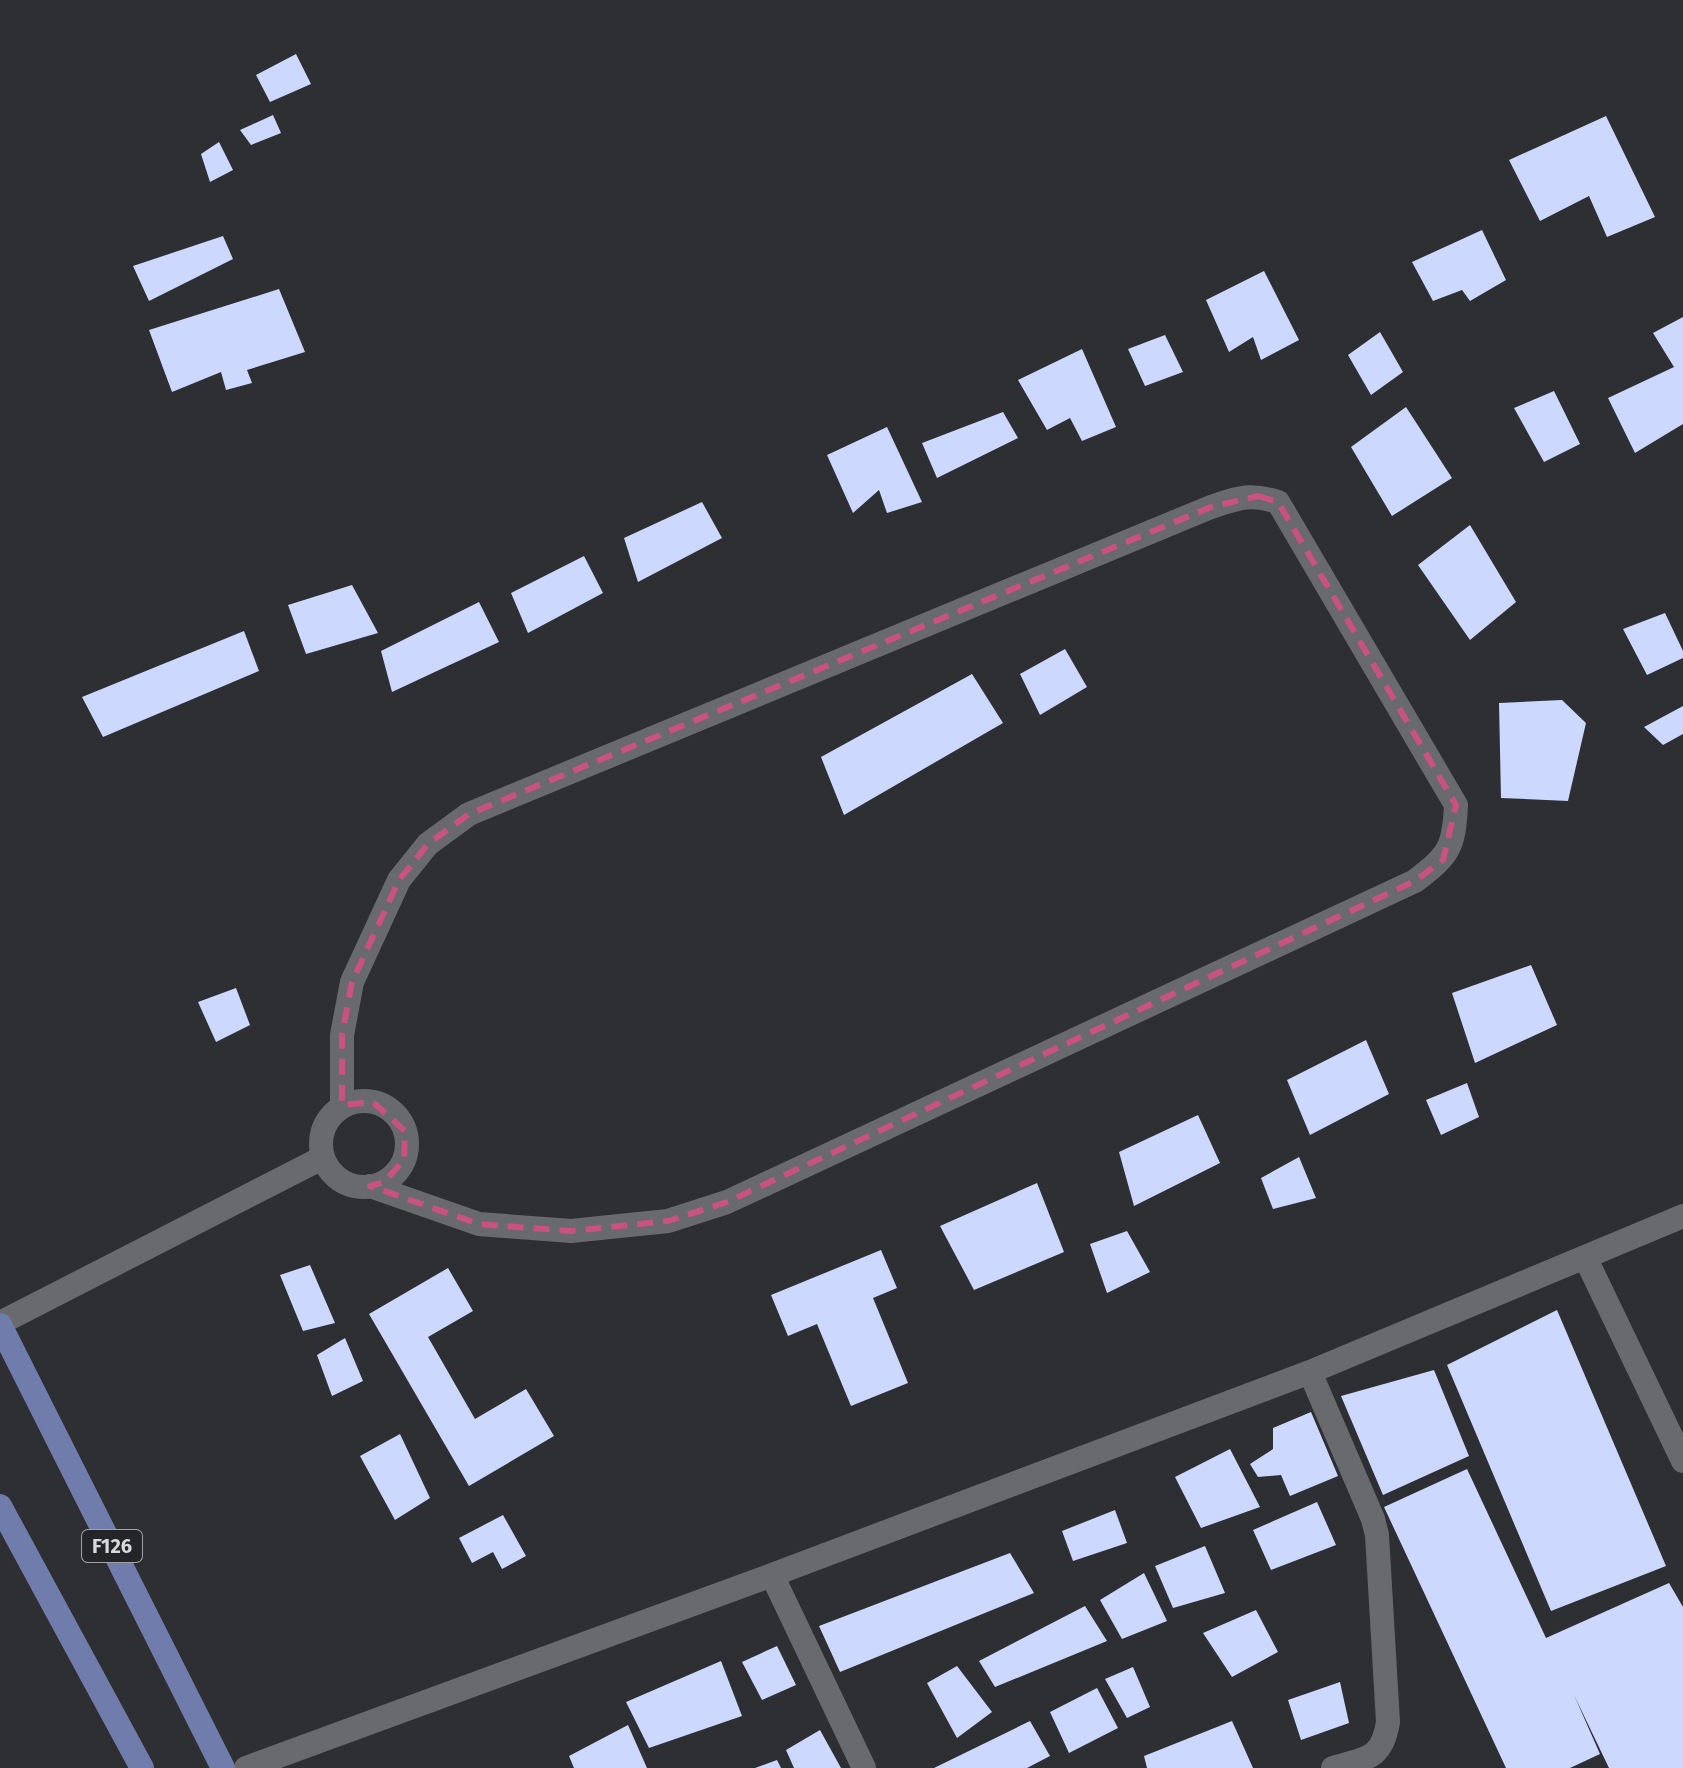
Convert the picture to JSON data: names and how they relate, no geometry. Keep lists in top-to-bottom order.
{
  "streets": {
    "main road": ["F126"]
  }
}
